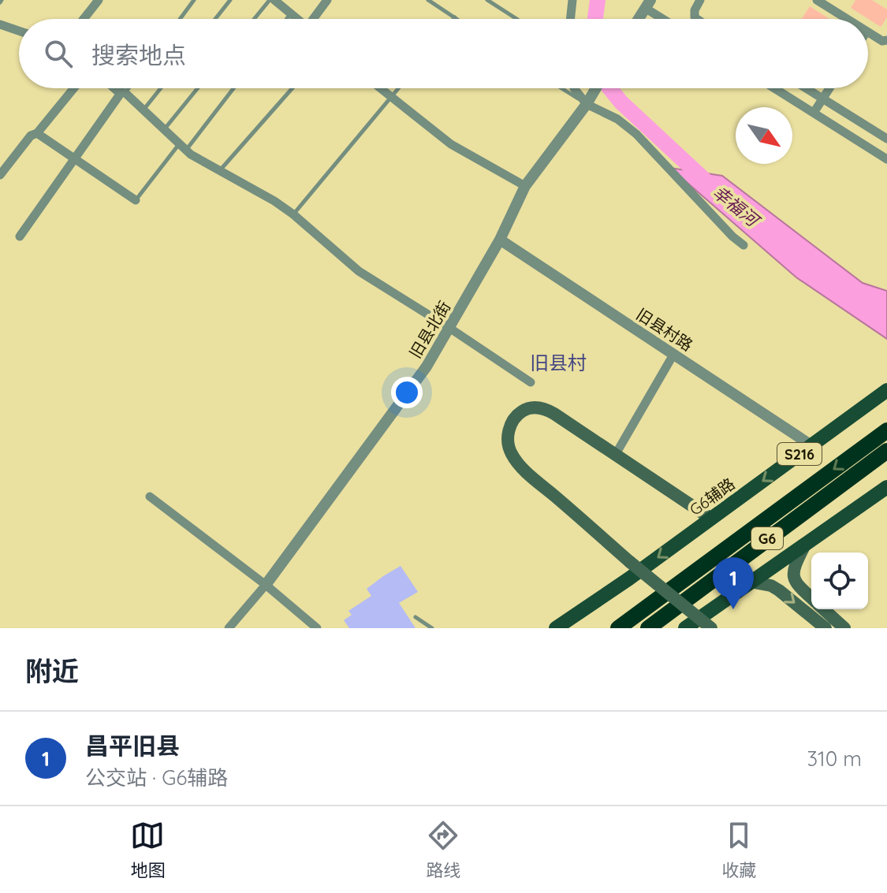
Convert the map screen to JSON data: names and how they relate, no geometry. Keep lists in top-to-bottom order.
{
  "streets": {
    "highway": ["G6"],
    "main road": ["S216", "G6辅路"],
    "street": ["旧县北街", "旧县村路"]
  },
  "crossings": [
    ["旧县北街", "旧县村路"],
    ["旧县村路", "G6辅路"]
  ],
  "districts": ["旧县村"],
  "water": ["幸福河"],
  "north": "bottom right",
  "page": {
    "search": "搜索地点",
    "pins": "1",
    "heading": "附近",
    "list": [
      {
        "mark": "1",
        "name": "昌平旧县",
        "note": "公交站 · G6辅路",
        "value": "310 m"
      }
    ],
    "nav": ["地图", "路线", "收藏"]
  }
}
